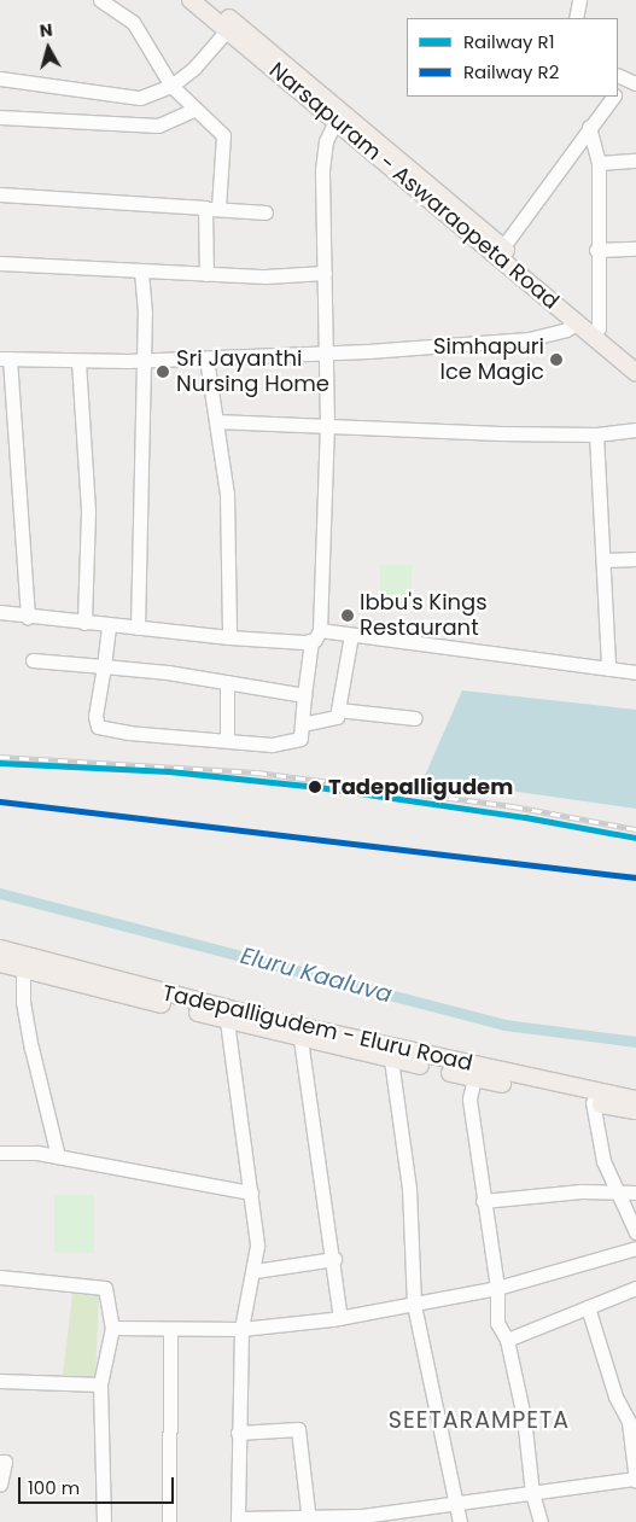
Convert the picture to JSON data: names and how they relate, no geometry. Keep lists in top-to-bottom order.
{
  "streets": {
    "main road": ["Narsapuram - Aswaraopeta Road", "Tadepalligudem - Eluru Road"]
  },
  "districts": ["SEETARAMPETA"],
  "water": ["Eluru Kaaluva"],
  "places": [
    "Simhapuri Ice Magic",
    "Sri Jayanthi Nursing Home",
    "Ibbu's Kings Restaurant",
    "Tadepalligudem"
  ],
  "lines": ["rail line R1", "rail line R2"],
  "legend": ["Railway R1", "Railway R2"],
  "scale_bar": "100 m",
  "north": "top"
}
